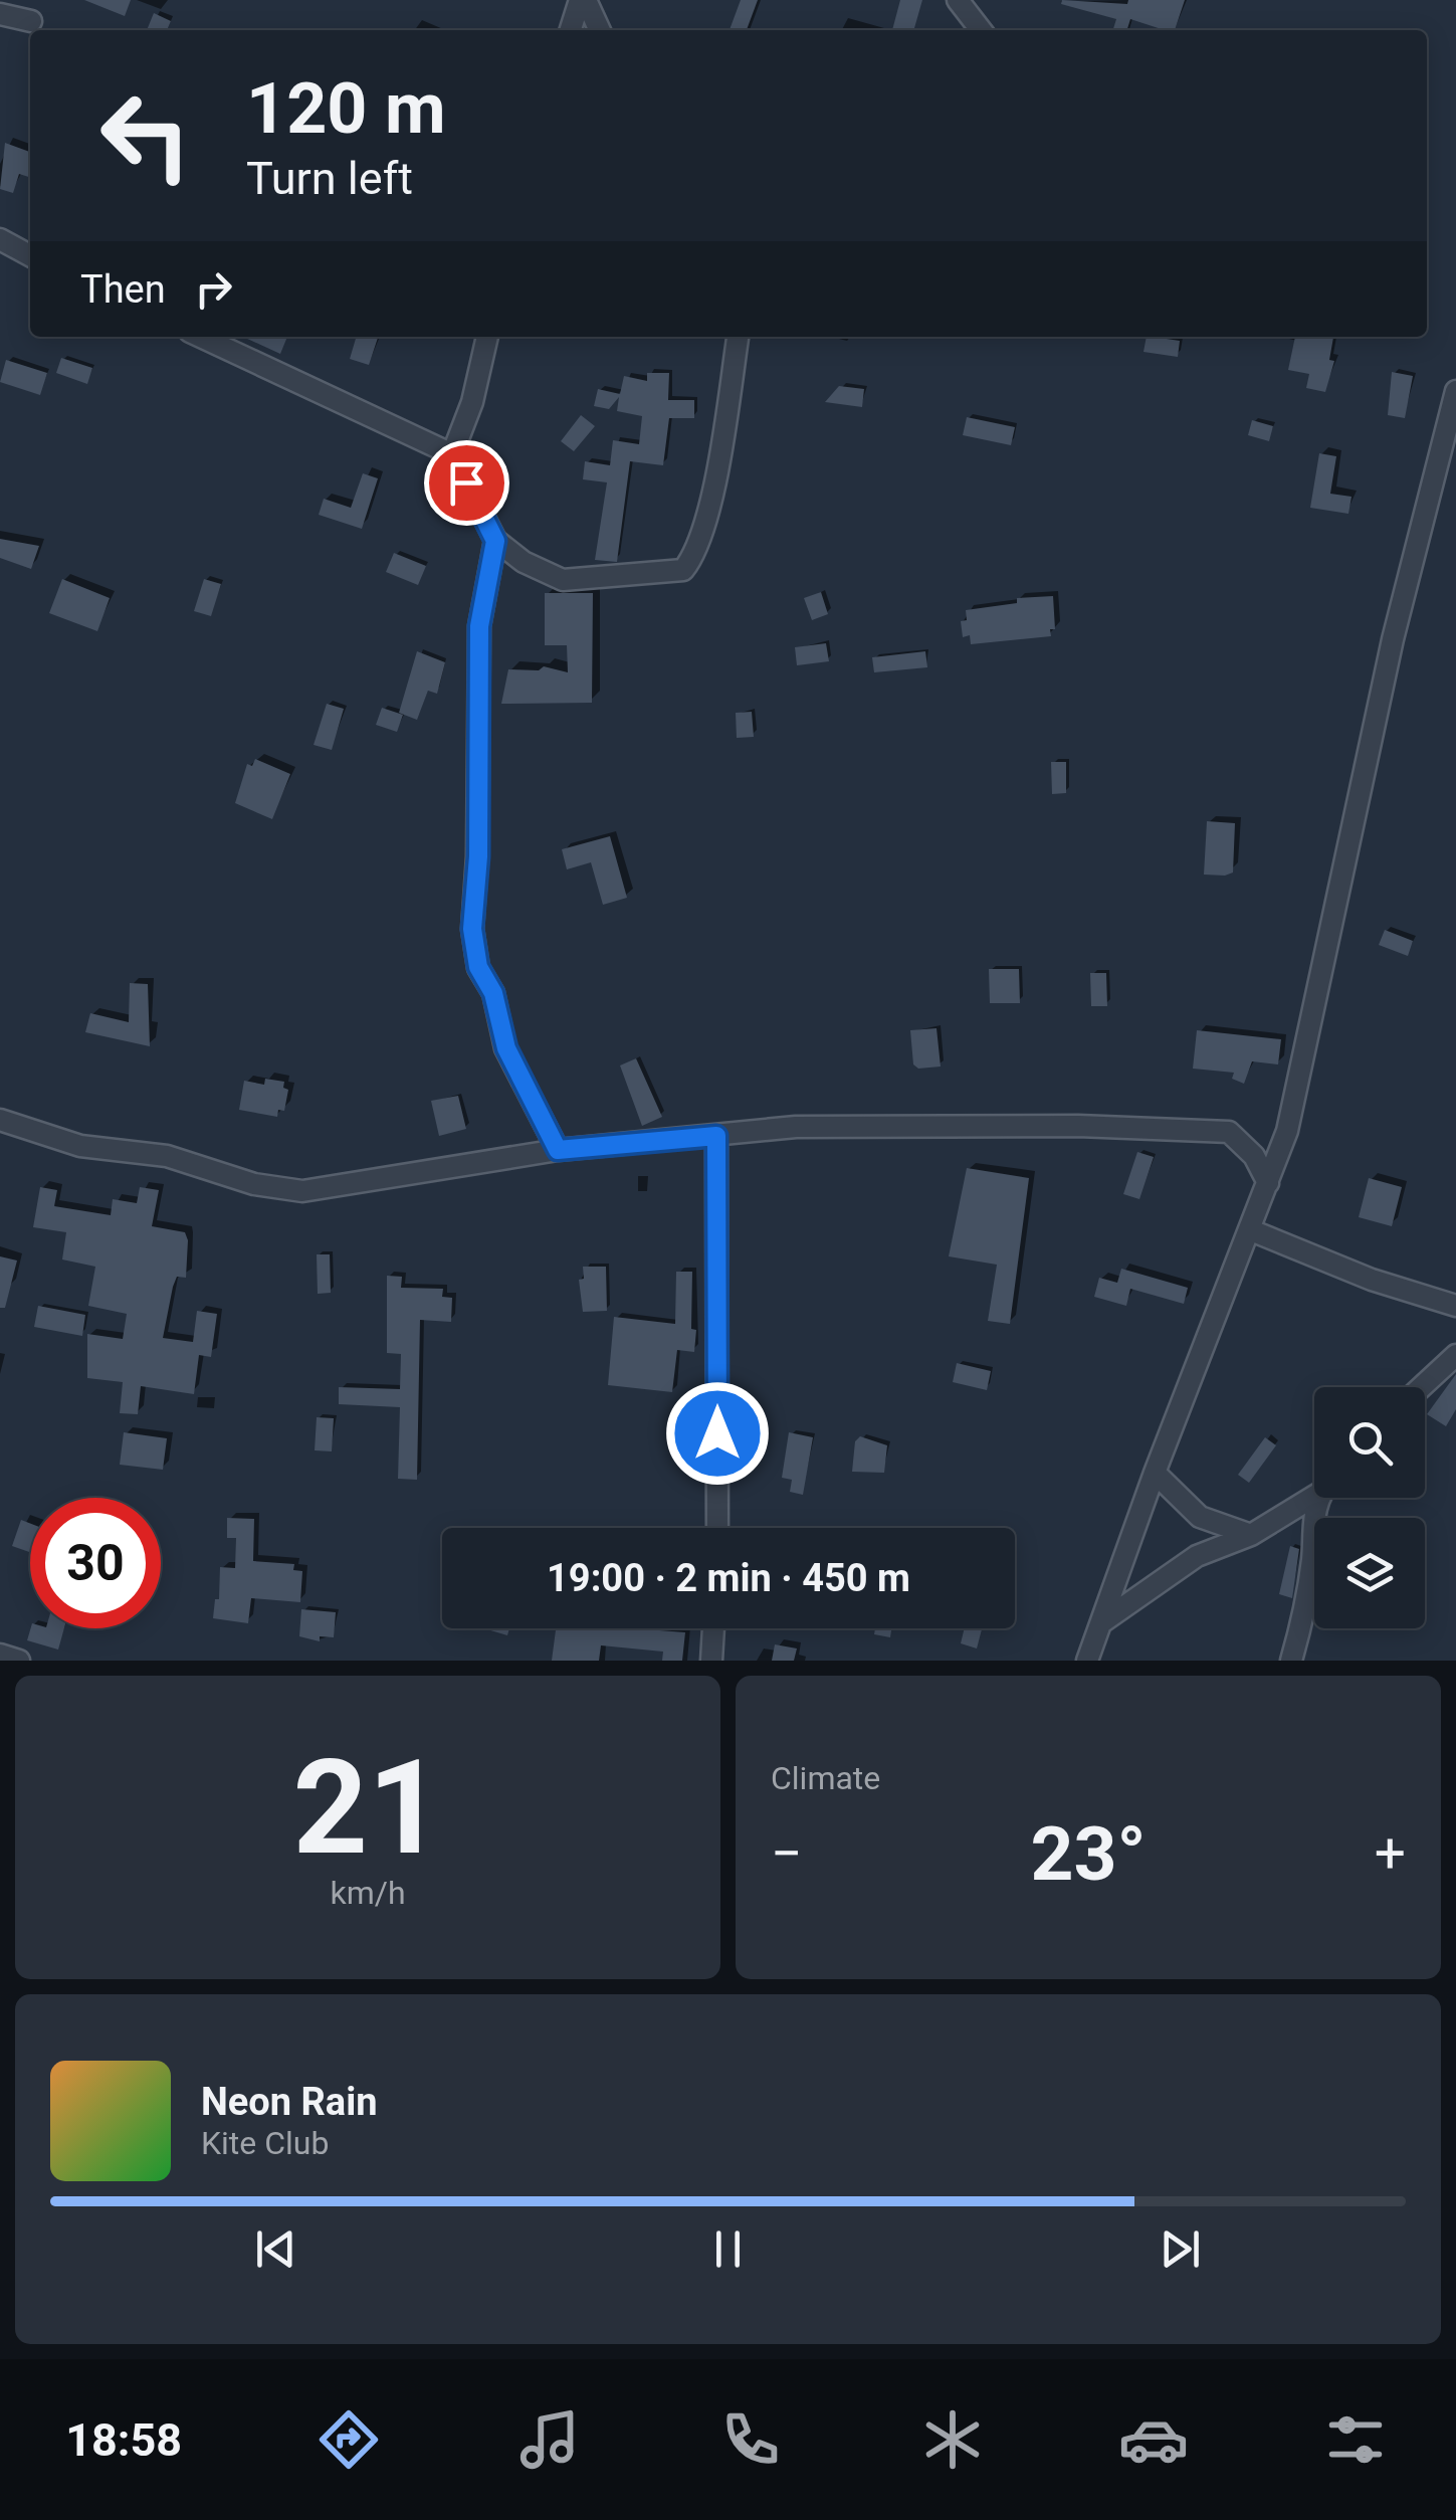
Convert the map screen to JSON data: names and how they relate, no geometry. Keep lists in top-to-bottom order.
{
  "page": {
    "turn": ["120 m", "Turn left"],
    "then": "Then",
    "limit": "30",
    "trip": "19:00 · 2 min · 450 m",
    "tile": [
      ["21", "km/h"],
      "Climate"
    ],
    "heat": ["−", "23°", "+"],
    "song": ["Neon Rain", "Kite Club"],
    "tabs": "18:58"
  }
}
